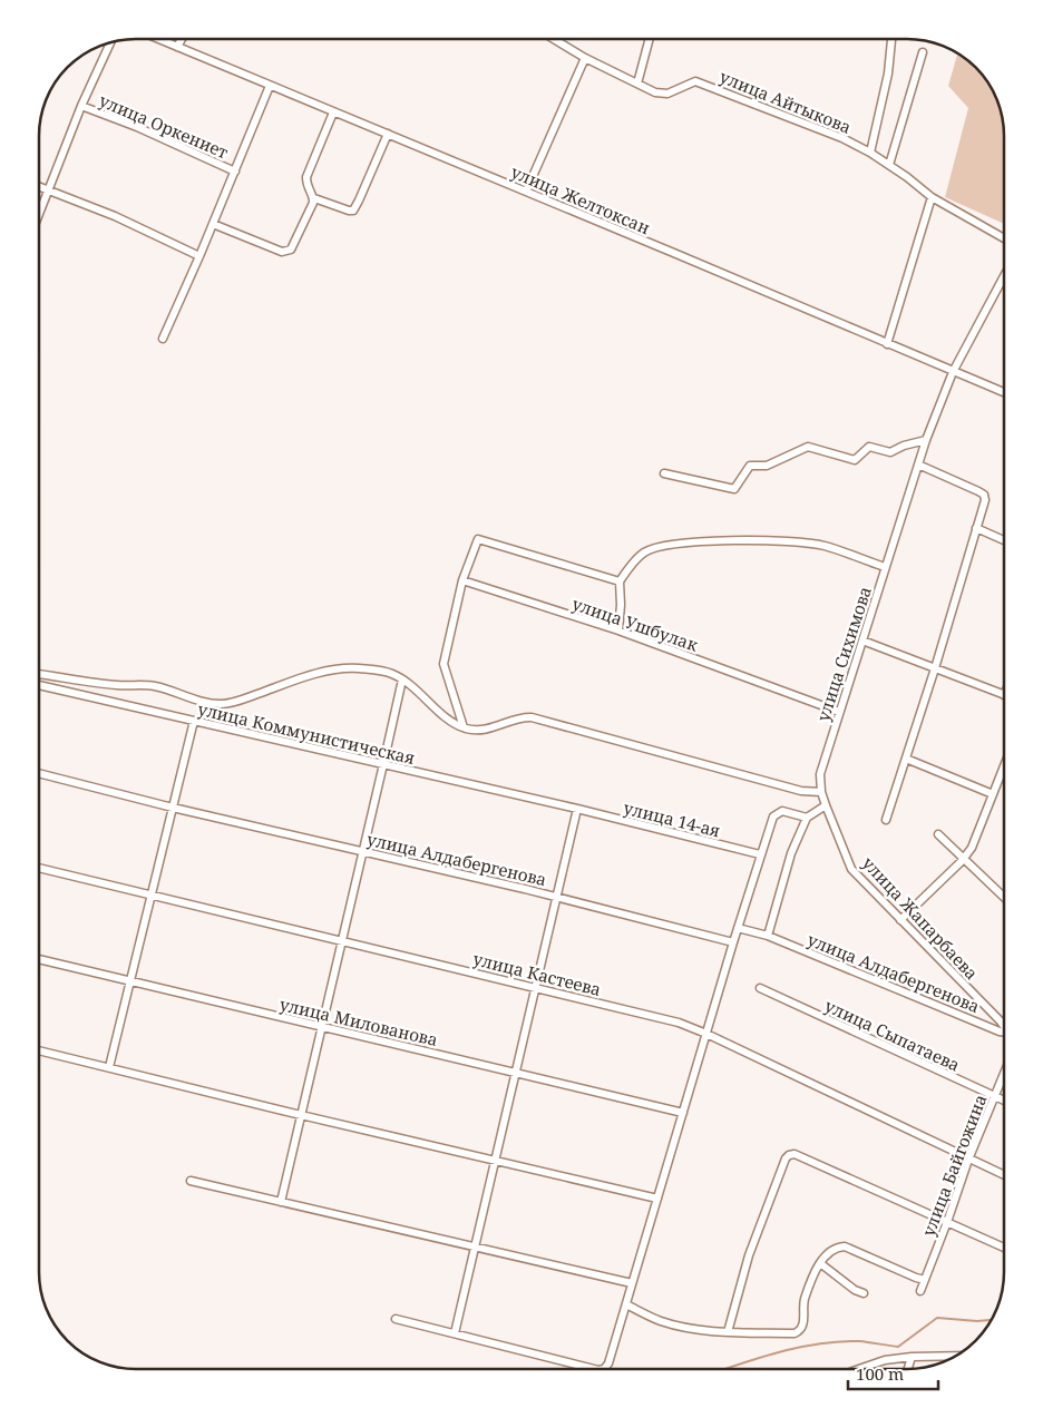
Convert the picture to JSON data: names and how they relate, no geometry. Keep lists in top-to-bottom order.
{
  "streets": {
    "street": [
      "улица Айтыкова",
      "улица Оркениет",
      "улица Желтоксан",
      "улица Ушбулак",
      "улица Сихимова",
      "улица Коммунистическая",
      "улица 14-ая",
      "улица Алдабергенова",
      "улица Жапарбаева",
      "улица Кастеева",
      "улица Милованова",
      "улица Сыпатаева",
      "улица Байгожина"
    ]
  },
  "crossings": [
    ["улица Оркениет", "улица Желтоксан"],
    ["улица Желтоксан", "улица Сихимова"],
    ["улица Ушбулак", "улица Сихимова"],
    ["улица Сихимова", "улица Жапарбаева"],
    ["улица Коммунистическая", "улица 14-ая"],
    ["улица Кастеева", "улица Байгожина"],
    ["улица Сыпатаева", "улица Байгожина"]
  ],
  "scale_bar": "100 m"
}
